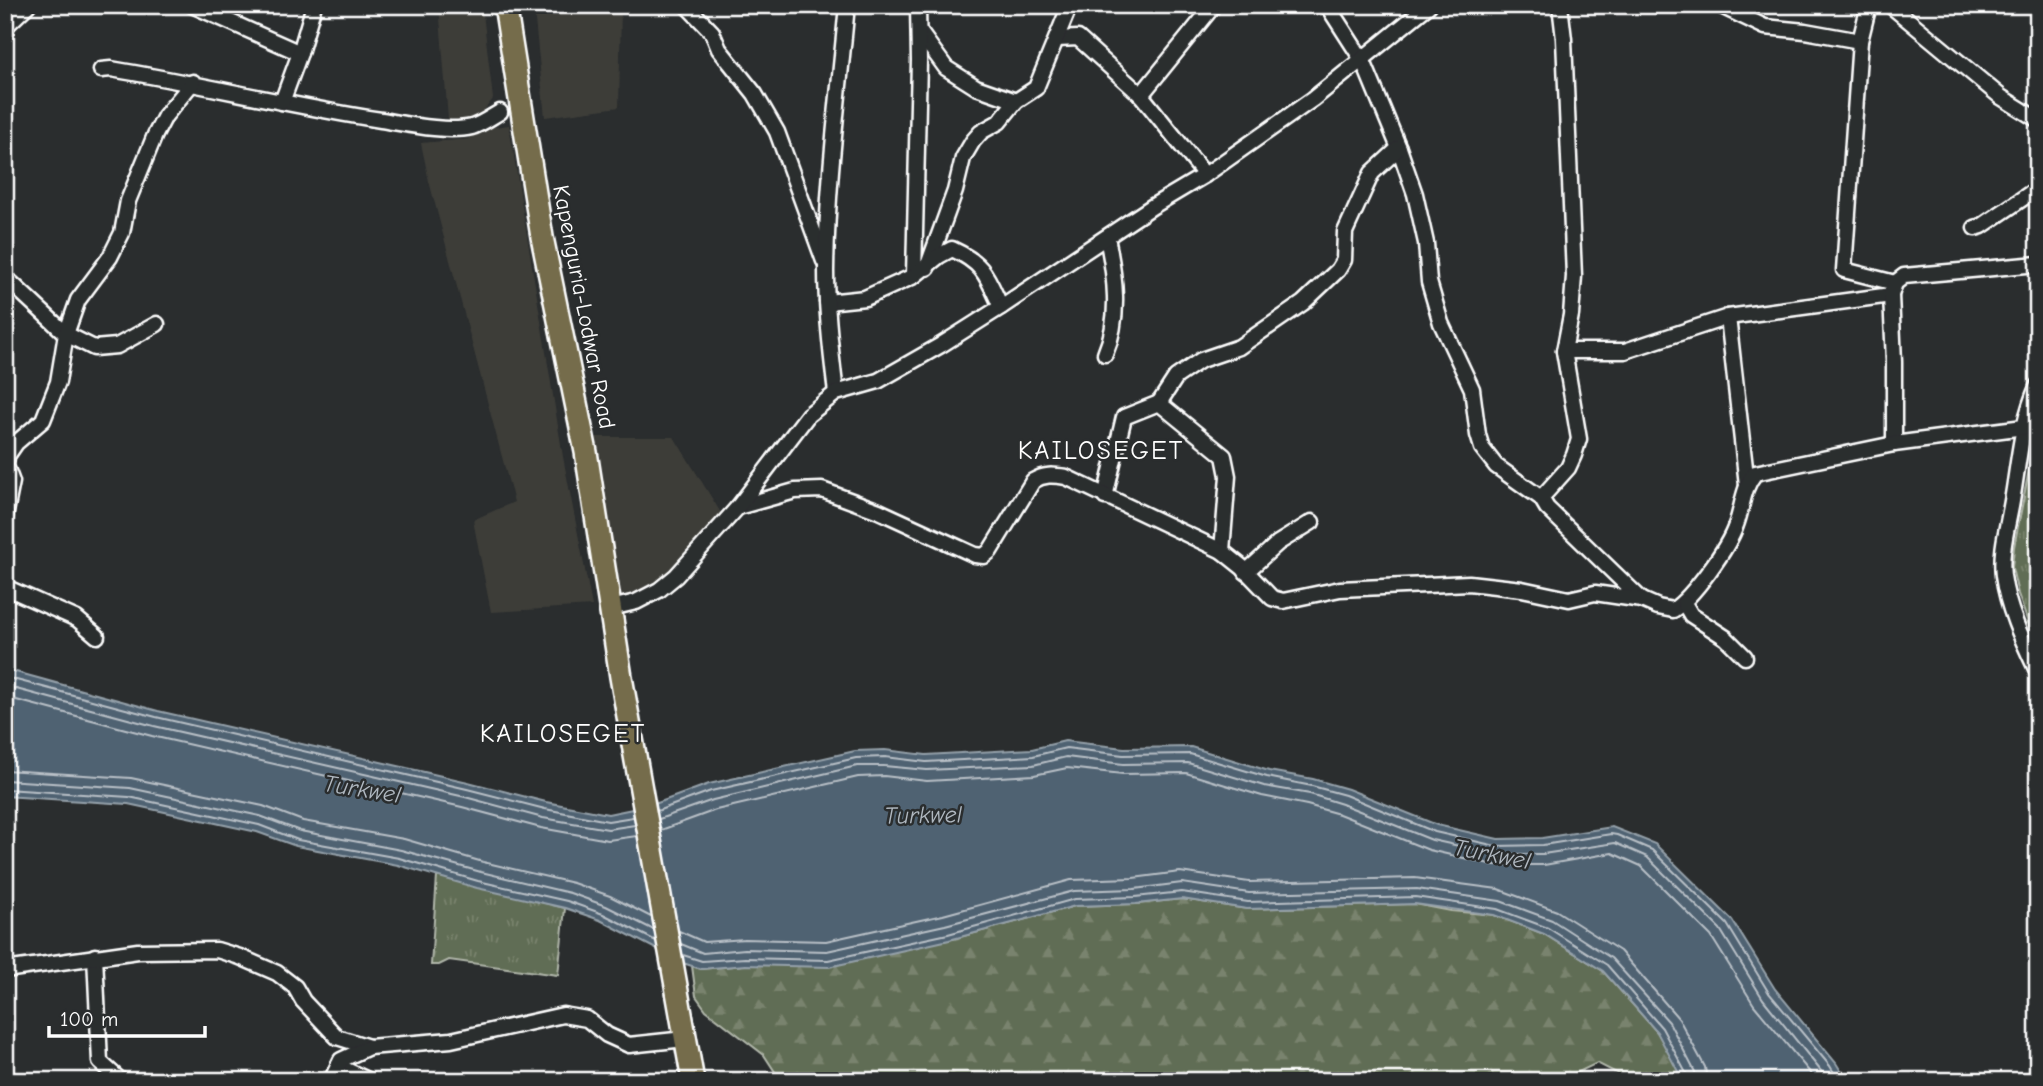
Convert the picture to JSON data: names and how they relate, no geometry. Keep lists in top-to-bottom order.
{
  "streets": {
    "highway": ["Kapenguria-Lodwar Road"]
  },
  "districts": ["KAILOSEGET", "KAILOSEGET"],
  "water": ["Turkwel"],
  "scale_bar": "100 m"
}
